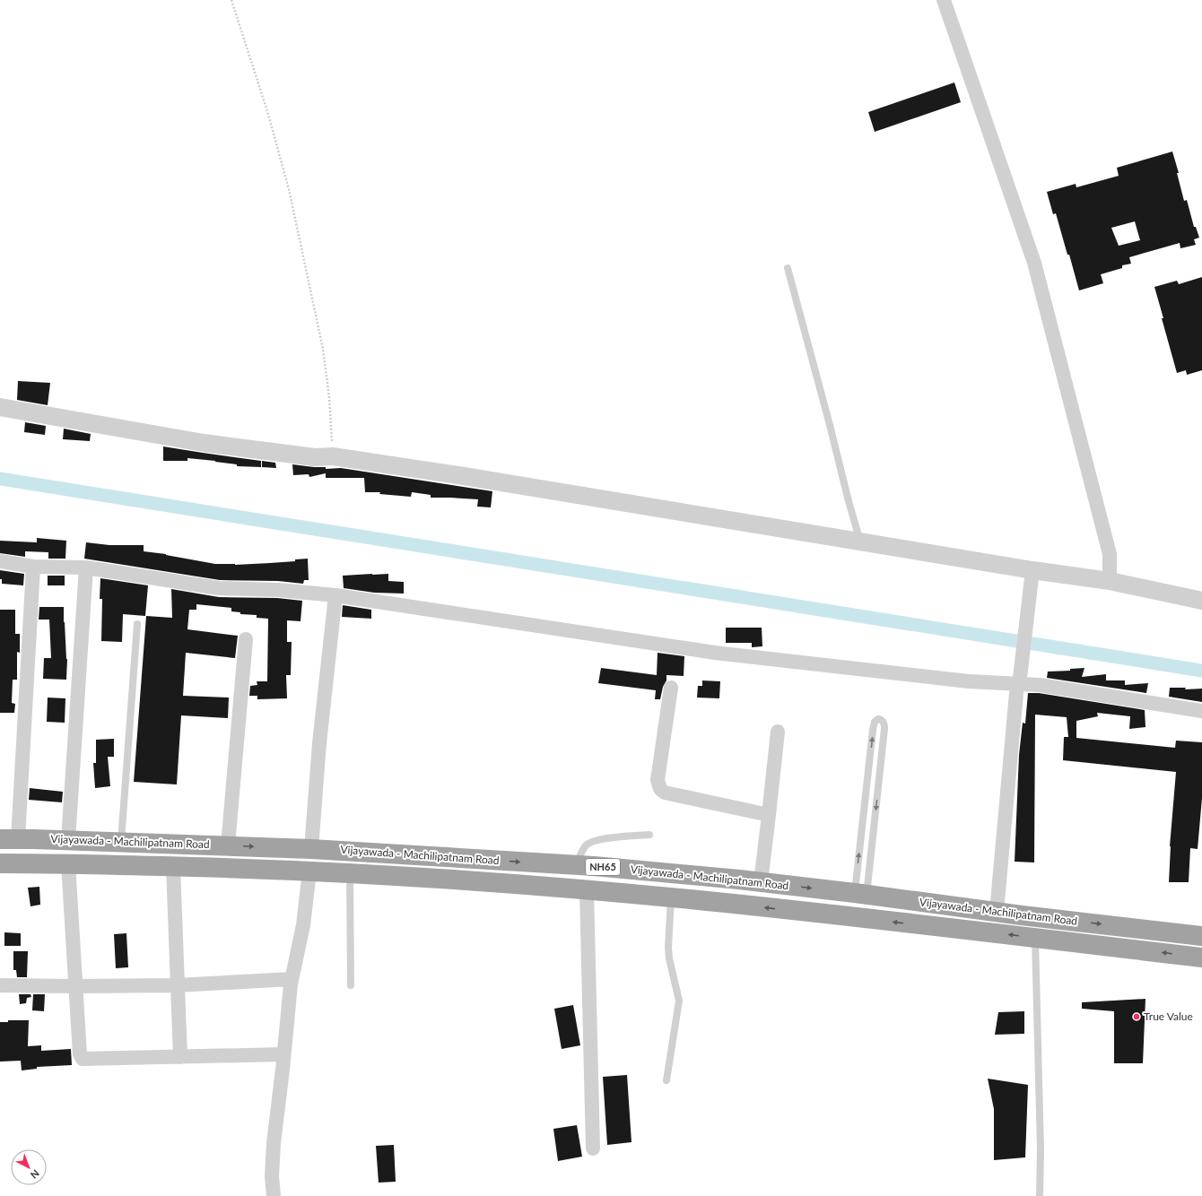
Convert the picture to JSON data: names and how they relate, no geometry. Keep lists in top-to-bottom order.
{
  "streets": {
    "highway": ["Vijayawada - Machilipatnam Road", "NH65"]
  },
  "places": ["True Value"],
  "north": "bottom right"
}
